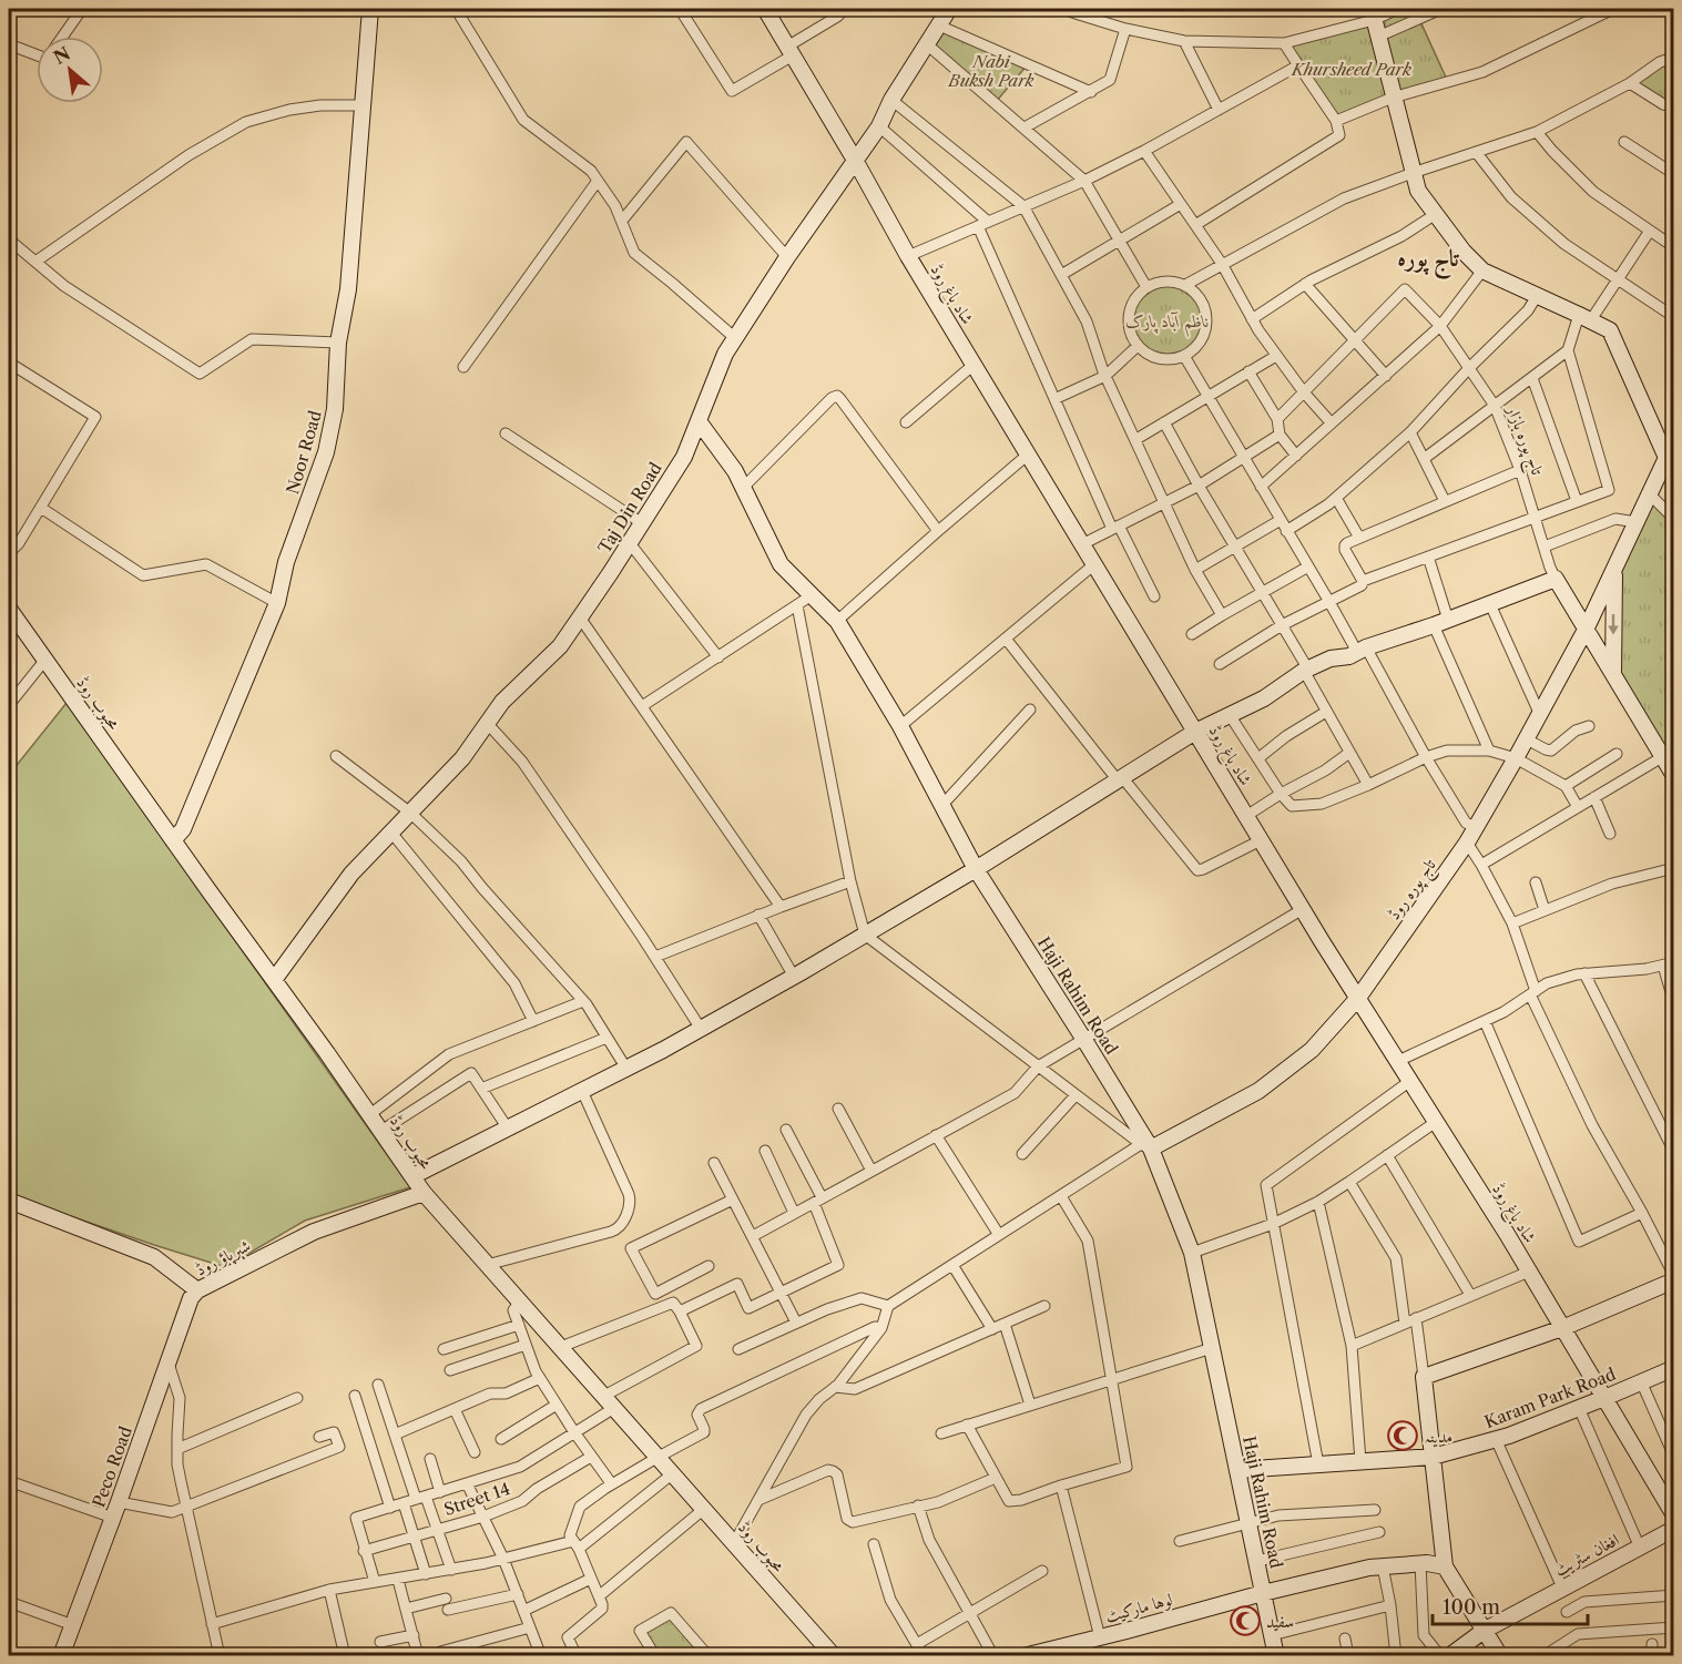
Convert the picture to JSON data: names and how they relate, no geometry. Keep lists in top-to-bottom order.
{
  "streets": {
    "main road": [
      "شاد باغ روڈ",
      "Noor Road",
      "Taj Din Road",
      "محبوب روڈ",
      "تاج پورہ روڈ",
      "Haji Rahim Road",
      "شېرپاؤ روڈ",
      "Karam Park Road",
      "Peco Road",
      "افغان سٹریٹ",
      "لوہا مارکیٹ"
    ],
    "street": ["تاج پورہ بازار", "Street 14"]
  },
  "crossings": [
    ["شاد باغ روڈ", "Taj Din Road"],
    ["شاد باغ روڈ", "تاج پورہ روڈ"],
    ["شاد باغ روڈ", "Karam Park Road"],
    ["Noor Road", "محبوب روڈ"],
    ["Taj Din Road", "محبوب روڈ"],
    ["Taj Din Road", "Haji Rahim Road"],
    ["محبوب روڈ", "شېرپاؤ روڈ"],
    ["تاج پورہ روڈ", "Haji Rahim Road"],
    ["Haji Rahim Road", "Karam Park Road"],
    ["Haji Rahim Road", "لوہا مارکیٹ"],
    ["شېرپاؤ روڈ", "Peco Road"]
  ],
  "districts": ["تاج پورہ"],
  "parks": ["Nabi Buksh Park", "Khursheed Park", "ناظم آباد پارک"],
  "places": {
    "mosque": ["مدینہ", "سفید"]
  },
  "scale_bar": "100 m",
  "north": "top left"
}
